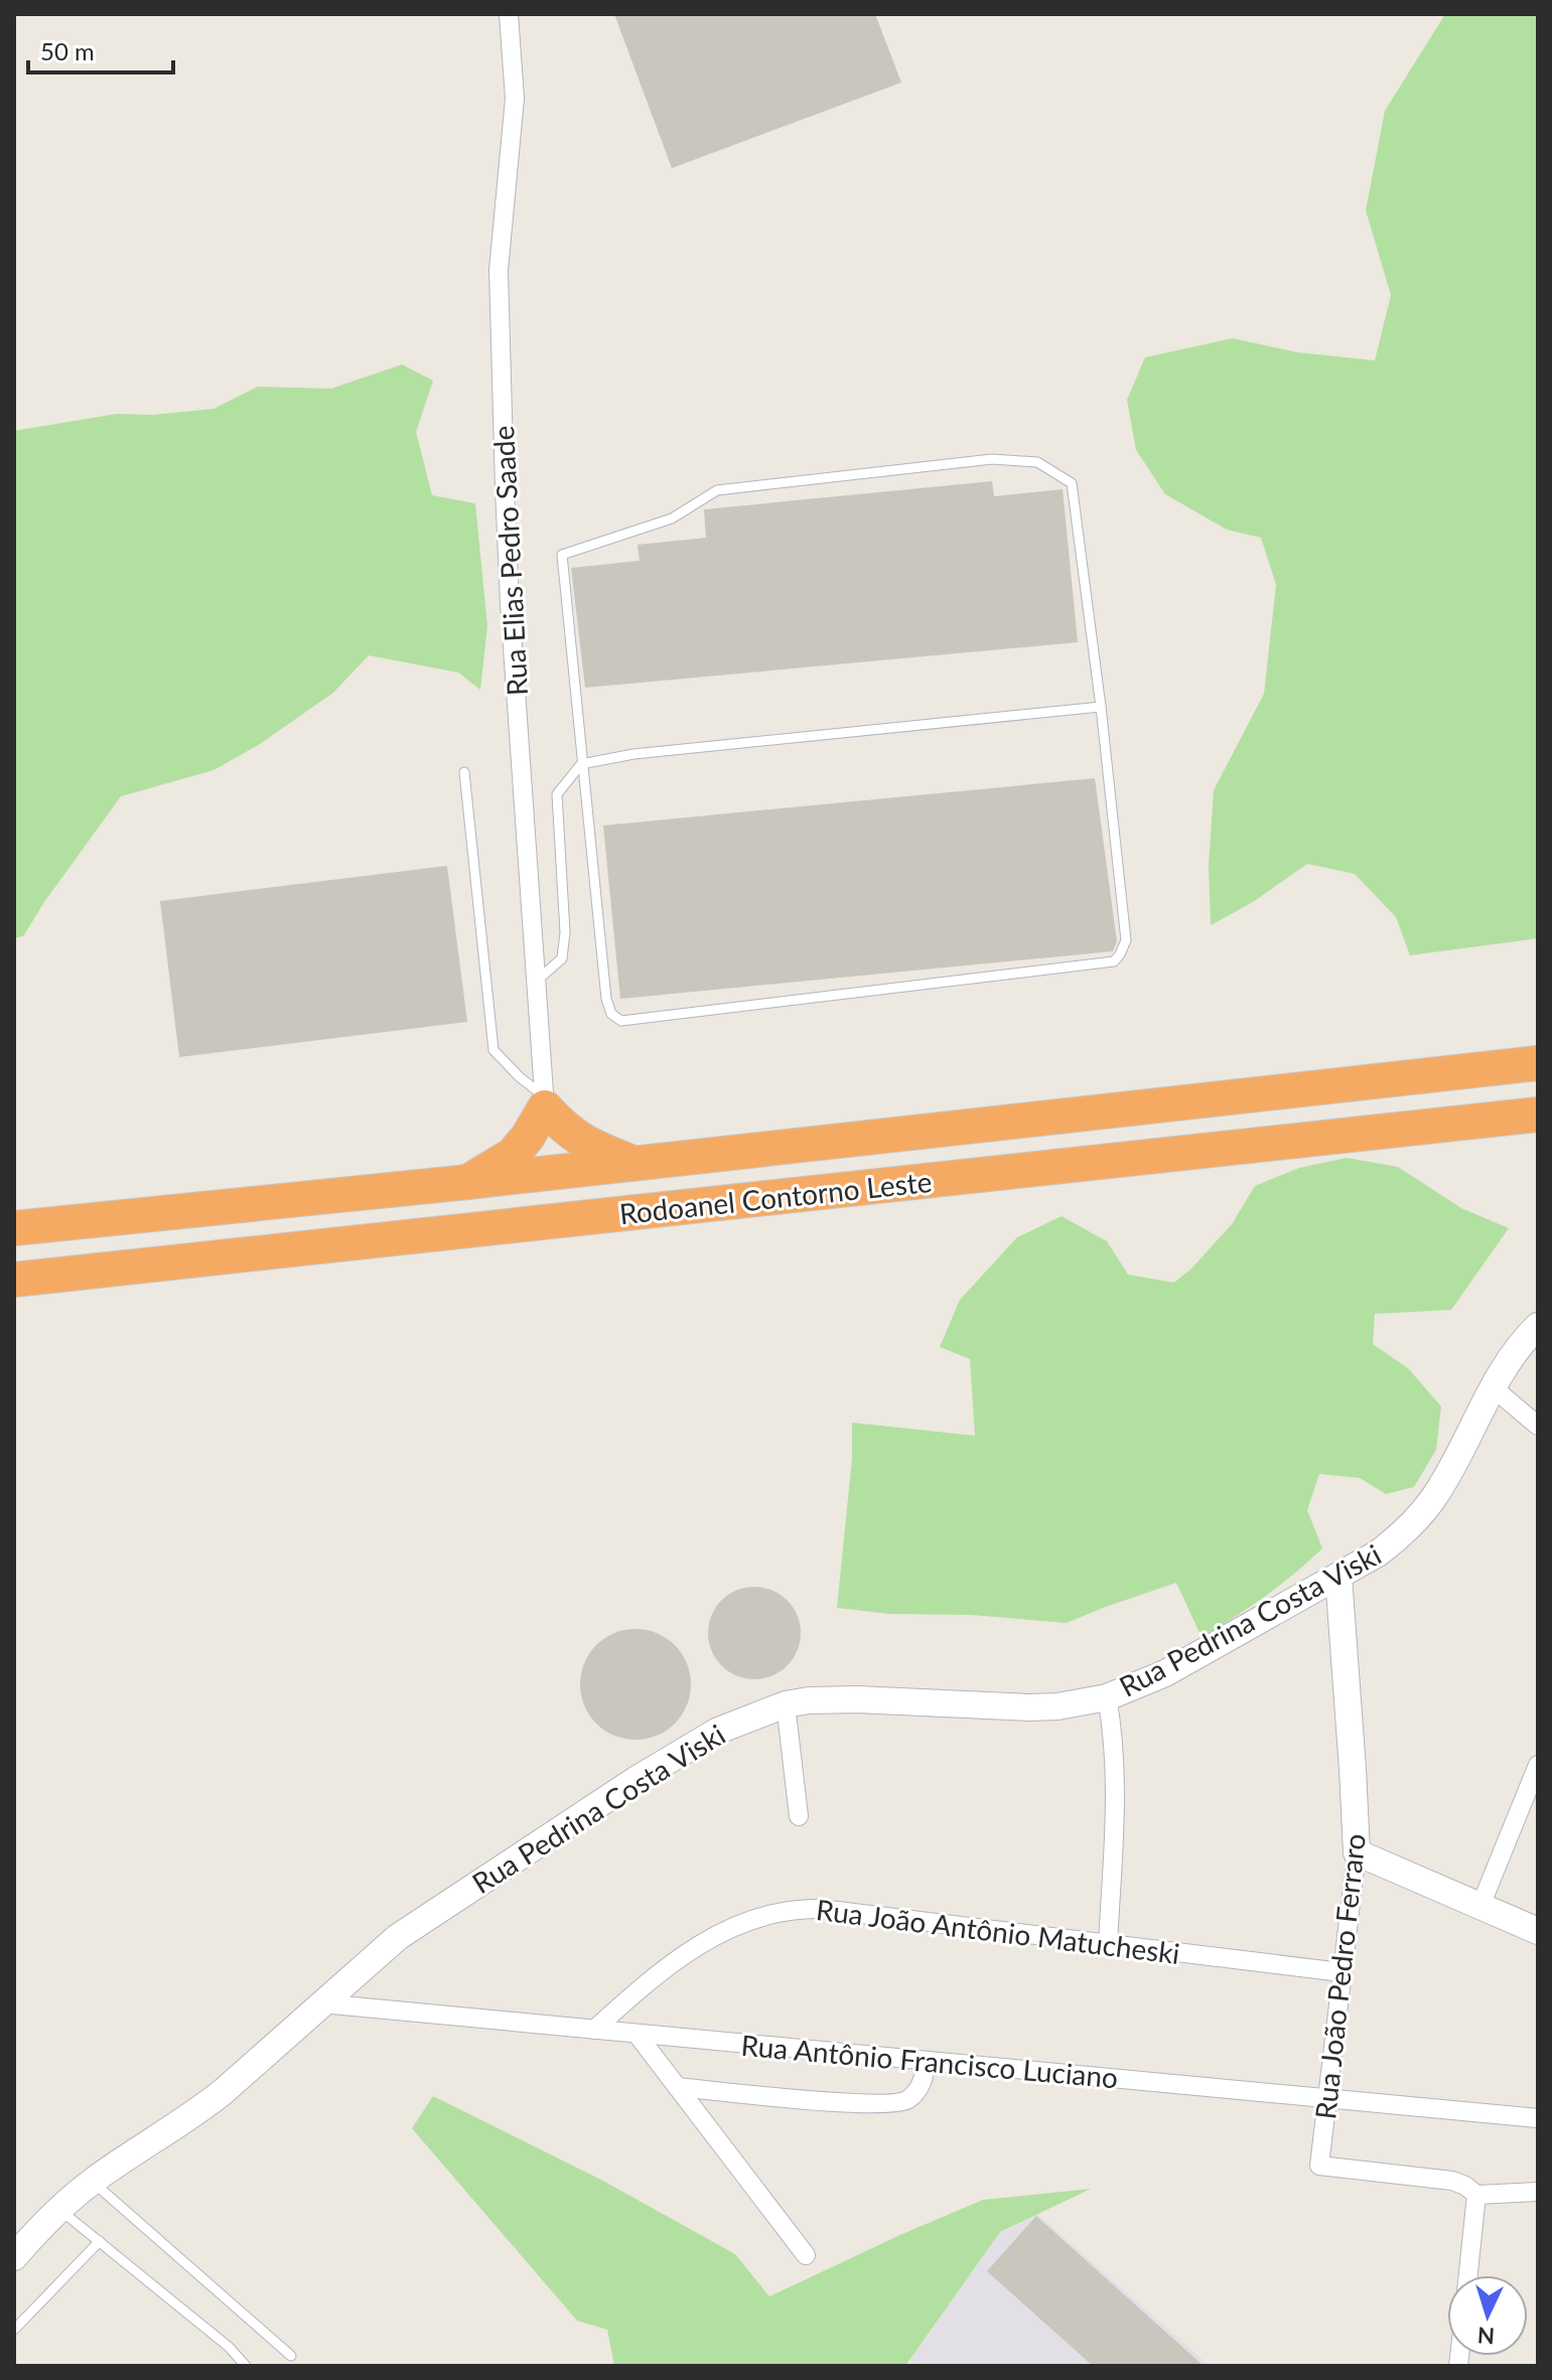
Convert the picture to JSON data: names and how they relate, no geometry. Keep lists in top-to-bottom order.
{
  "streets": {
    "highway": ["Rodoanel Contorno Leste"],
    "street": [
      "Rua Elias Pedro Saade",
      "Rua Pedrina Costa Viski",
      "Rua João Antônio Matucheski",
      "Rua João Pedro Ferraro",
      "Rua Antônio Francisco Luciano"
    ]
  },
  "crossings": [
    ["Rua Pedrina Costa Viski", "Rua João Pedro Ferraro"],
    ["Rua Pedrina Costa Viski", "Rua Antônio Francisco Luciano"],
    ["Rua João Antônio Matucheski", "Rua João Pedro Ferraro"],
    ["Rua João Antônio Matucheski", "Rua Antônio Francisco Luciano"],
    ["Rua João Pedro Ferraro", "Rua Antônio Francisco Luciano"]
  ],
  "scale_bar": "50 m",
  "north": "bottom"
}
